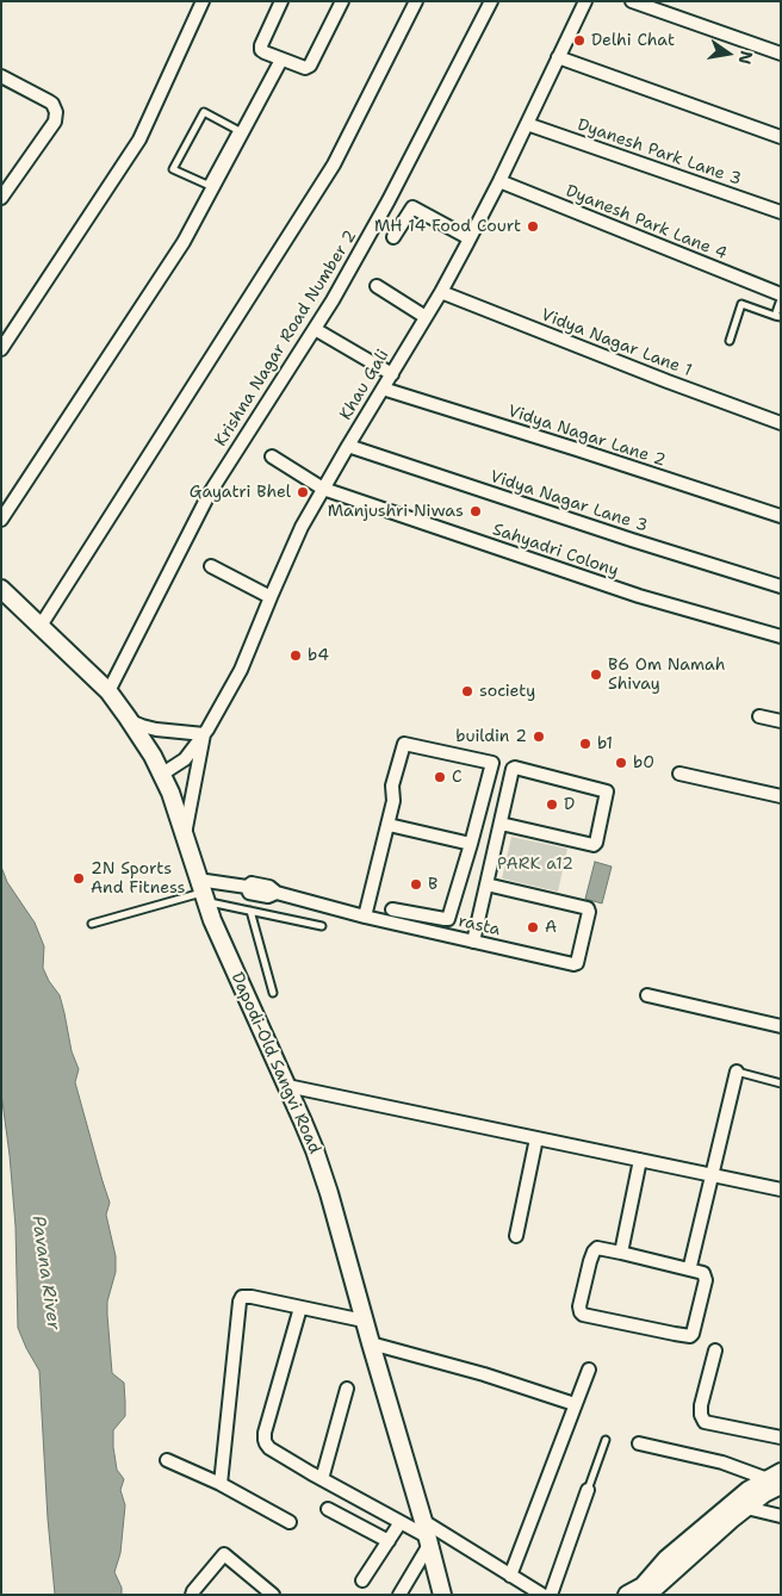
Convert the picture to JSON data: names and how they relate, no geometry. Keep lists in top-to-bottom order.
{
  "streets": {
    "street": [
      "Dyanesh Park Lane 3",
      "Dyanesh Park Lane 4",
      "Krishna Nagar Road Number 2",
      "Vidya Nagar Lane 1",
      "Khau Gali",
      "Vidya Nagar Lane 2",
      "Vidya Nagar Lane 3",
      "Sahyadri Colony",
      "rasta",
      "Dapodi-Old Sangvi Road"
    ]
  },
  "crossings": [
    ["Dyanesh Park Lane 3", "Khau Gali"],
    ["Dyanesh Park Lane 4", "Khau Gali"],
    ["Krishna Nagar Road Number 2", "Dapodi-Old Sangvi Road"],
    ["Vidya Nagar Lane 1", "Khau Gali"],
    ["Khau Gali", "Vidya Nagar Lane 2"],
    ["Khau Gali", "Vidya Nagar Lane 3"],
    ["Khau Gali", "Sahyadri Colony"],
    ["Khau Gali", "Dapodi-Old Sangvi Road"],
    ["rasta", "Dapodi-Old Sangvi Road"]
  ],
  "water": ["Pavana River"],
  "parks": ["PARK a12"],
  "places": [
    "Delhi Chat",
    "MH 14 Food Court",
    "Gayatri Bhel",
    "Manjushri Niwas",
    "b4",
    "B6 Om Namah Shivay",
    "society",
    "buildin 2",
    "b1",
    "b0",
    "C",
    "D",
    "2N Sports And Fitness",
    "B",
    "A"
  ],
  "north": "right"
}
